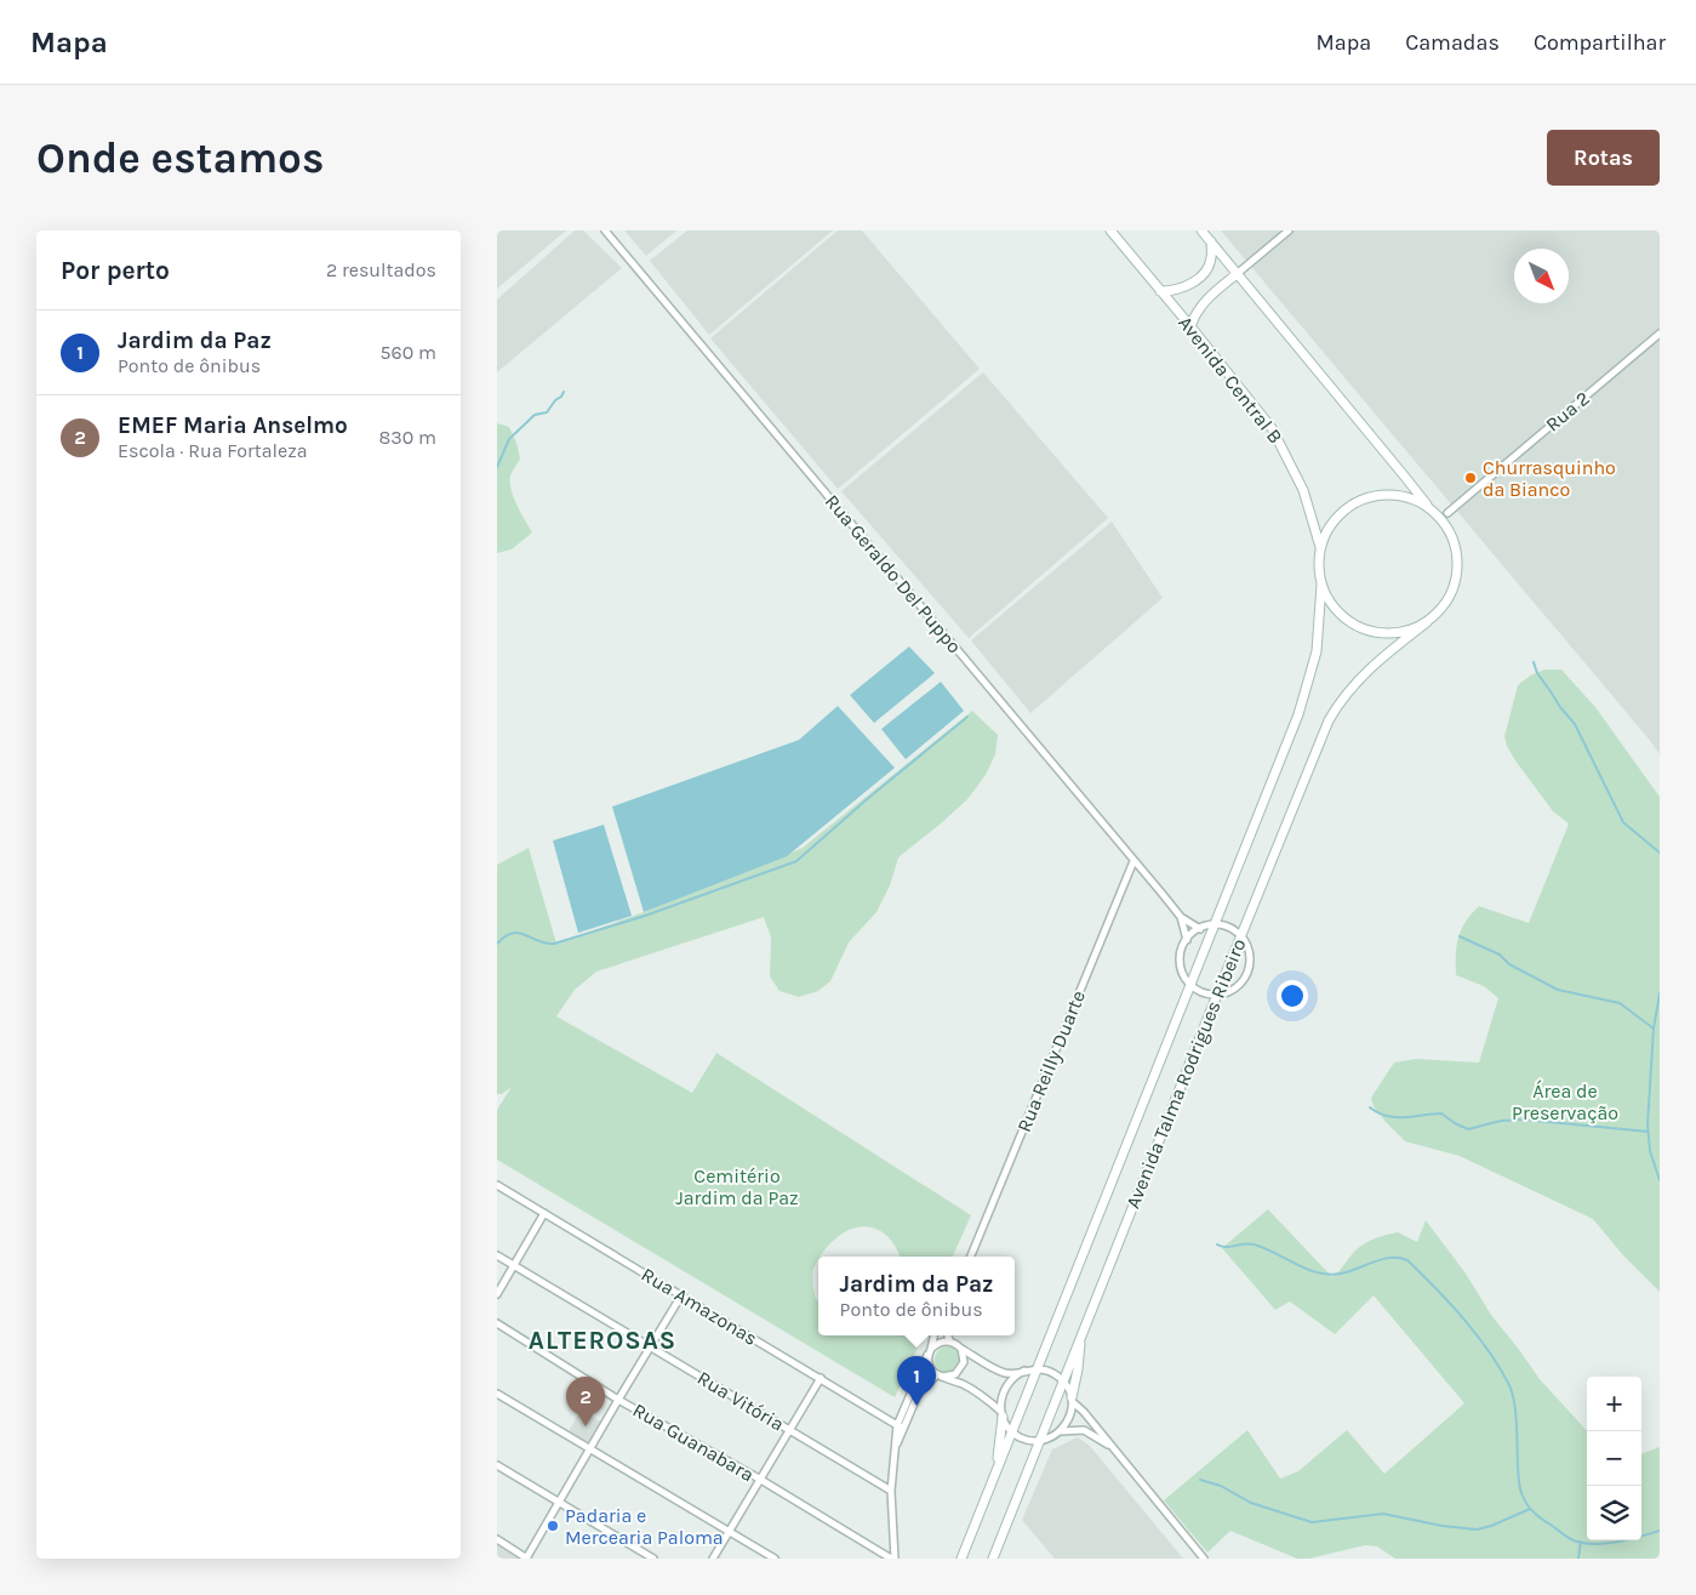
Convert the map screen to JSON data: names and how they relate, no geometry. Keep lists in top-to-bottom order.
{
  "streets": {
    "main road": ["Avenida Central B", "Avenida Talma Rodrigues Ribeiro"],
    "street": [
      "Rua 2",
      "Rua Geraldo Del Puppo",
      "Rua Reilly Duarte",
      "Rua Amazonas",
      "Rua Vitória",
      "Rua Guanabara"
    ]
  },
  "crossings": [
    ["Avenida Central B", "Avenida Talma Rodrigues Ribeiro"],
    ["Rua Geraldo Del Puppo", "Rua Reilly Duarte"]
  ],
  "districts": ["ALTEROSAS"],
  "parks": ["Área de Preservação", "Cemitério Jardim da Paz"],
  "places": ["Churrasquinho da Bianco", "Padaria e Mercearia Paloma"],
  "north": "bottom right",
  "page": {
    "header": "Mapa",
    "nav": ["Mapa", "Camadas", "Compartilhar"],
    "buttons": "Rotas",
    "title": "Onde estamos",
    "heading": ["Por perto", "2 resultados"],
    "list": [
      {
        "mark": "1",
        "name": "Jardim da Paz",
        "note": "Ponto de ônibus",
        "value": "560 m"
      },
      {
        "mark": "2",
        "name": "EMEF Maria Anselmo",
        "note": "Escola · Rua Fortaleza",
        "value": "830 m"
      }
    ],
    "popup": ["Jardim da Paz", "Ponto de ônibus"],
    "pins": ["1", "2"],
    "map_buttons": ["+", "−"]
  }
}
